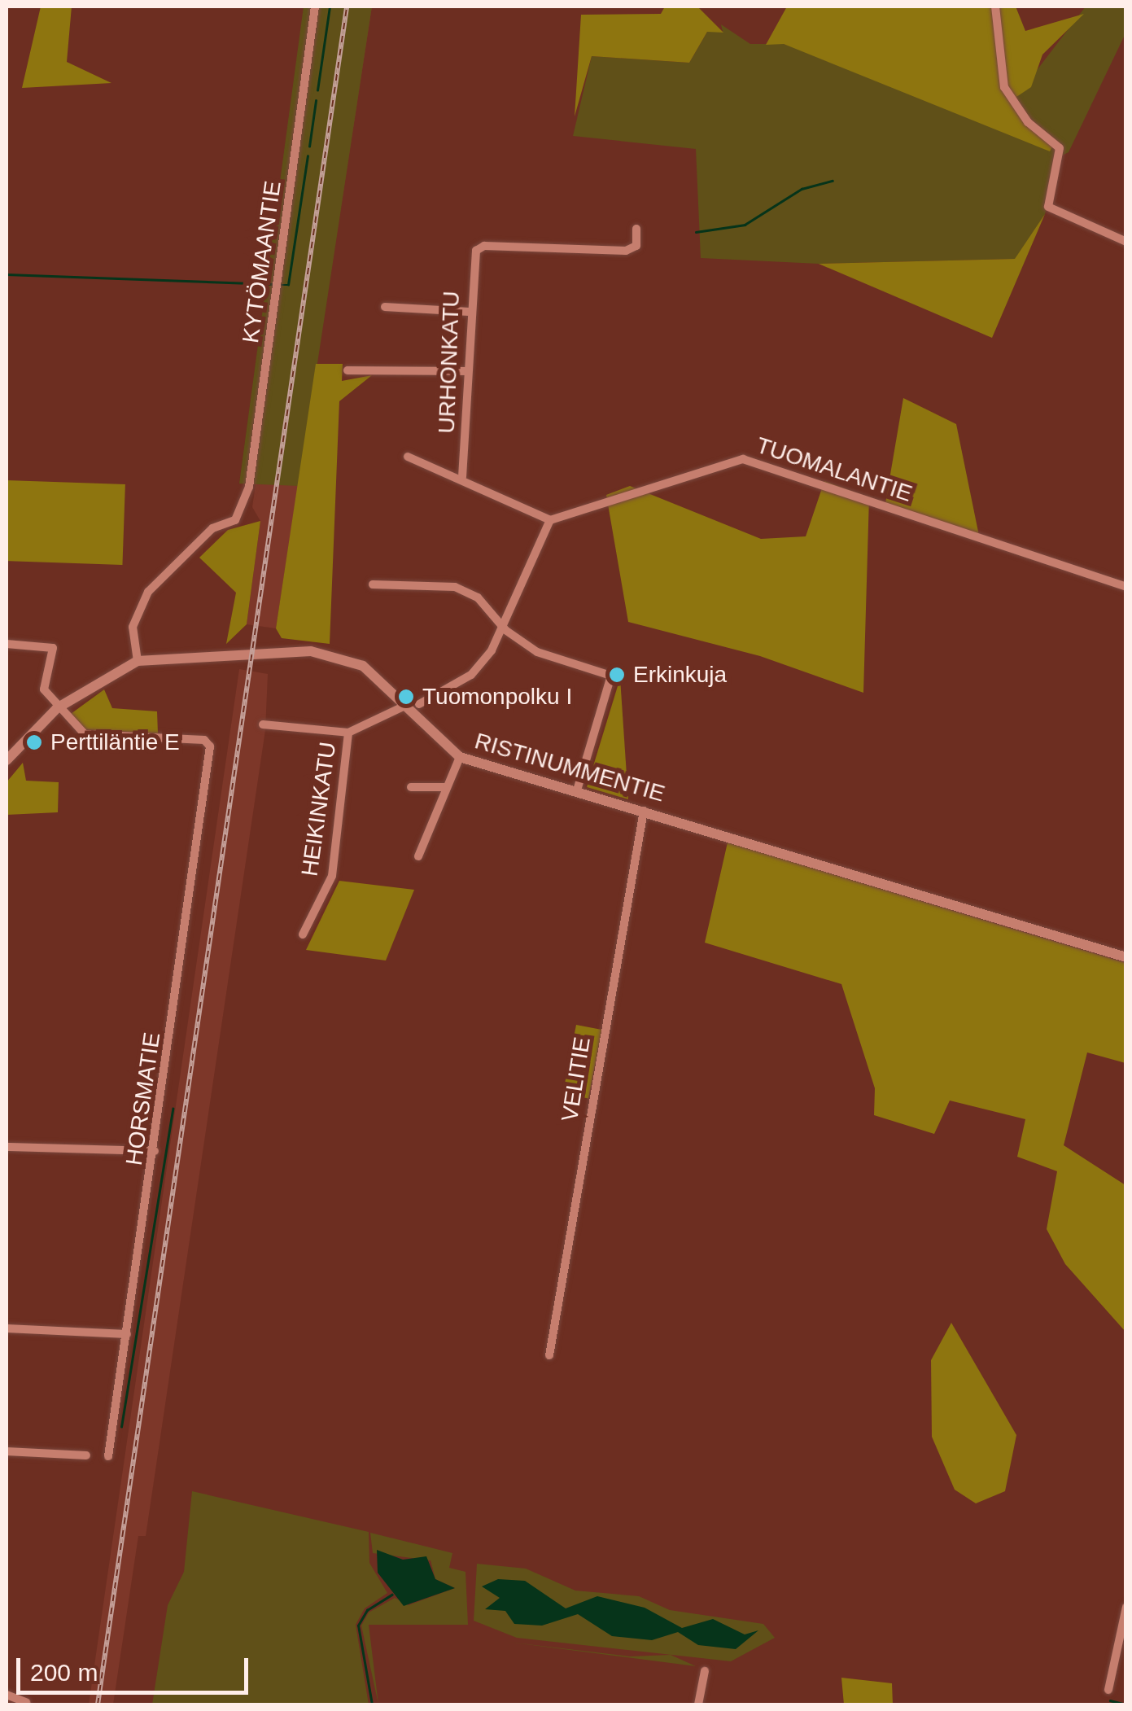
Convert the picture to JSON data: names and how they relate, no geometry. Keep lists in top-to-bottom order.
{
  "streets": {
    "street": [
      "KYTÖMAANTIE",
      "URHONKATU",
      "TUOMALANTIE",
      "RISTINUMMENTIE",
      "HEIKINKATU",
      "VELITIE",
      "HORSMATIE"
    ]
  },
  "crossings": [
    ["KYTÖMAANTIE", "RISTINUMMENTIE"],
    ["RISTINUMMENTIE", "VELITIE"],
    ["RISTINUMMENTIE", "HORSMATIE"]
  ],
  "places": ["Erkinkuja", "Tuomonpolku I", "Perttiläntie E"],
  "scale_bar": "200 m"
}
